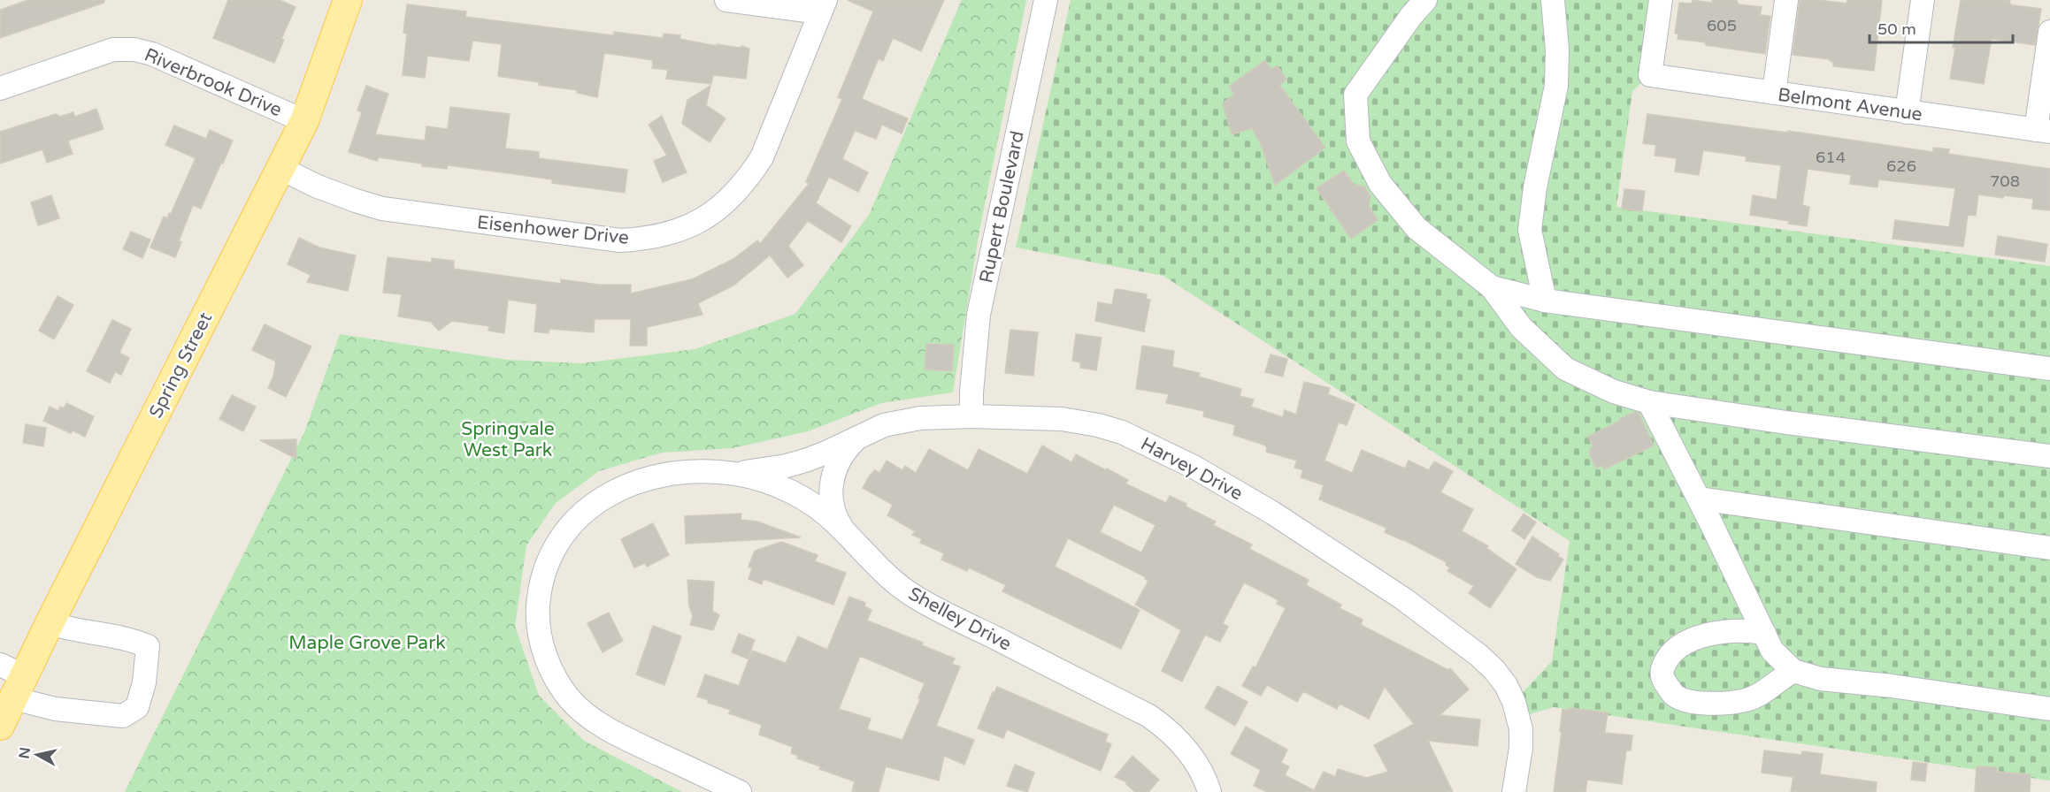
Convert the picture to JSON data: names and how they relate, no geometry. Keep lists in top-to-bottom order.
{
  "streets": {
    "main road": ["Spring Street"],
    "street": [
      "Riverbrook Drive",
      "Belmont Avenue",
      "Rupert Boulevard",
      "Eisenhower Drive",
      "Harvey Drive",
      "Shelley Drive"
    ]
  },
  "crossings": [
    ["Riverbrook Drive", "Spring Street"],
    ["Rupert Boulevard", "Harvey Drive"],
    ["Eisenhower Drive", "Spring Street"],
    ["Harvey Drive", "Shelley Drive"]
  ],
  "parks": ["Springvale West Park", "Maple Grove Park"],
  "house_numbers": [
    "605",
    "614",
    "626",
    "708"
  ],
  "scale_bar": "50 m",
  "north": "left"
}
